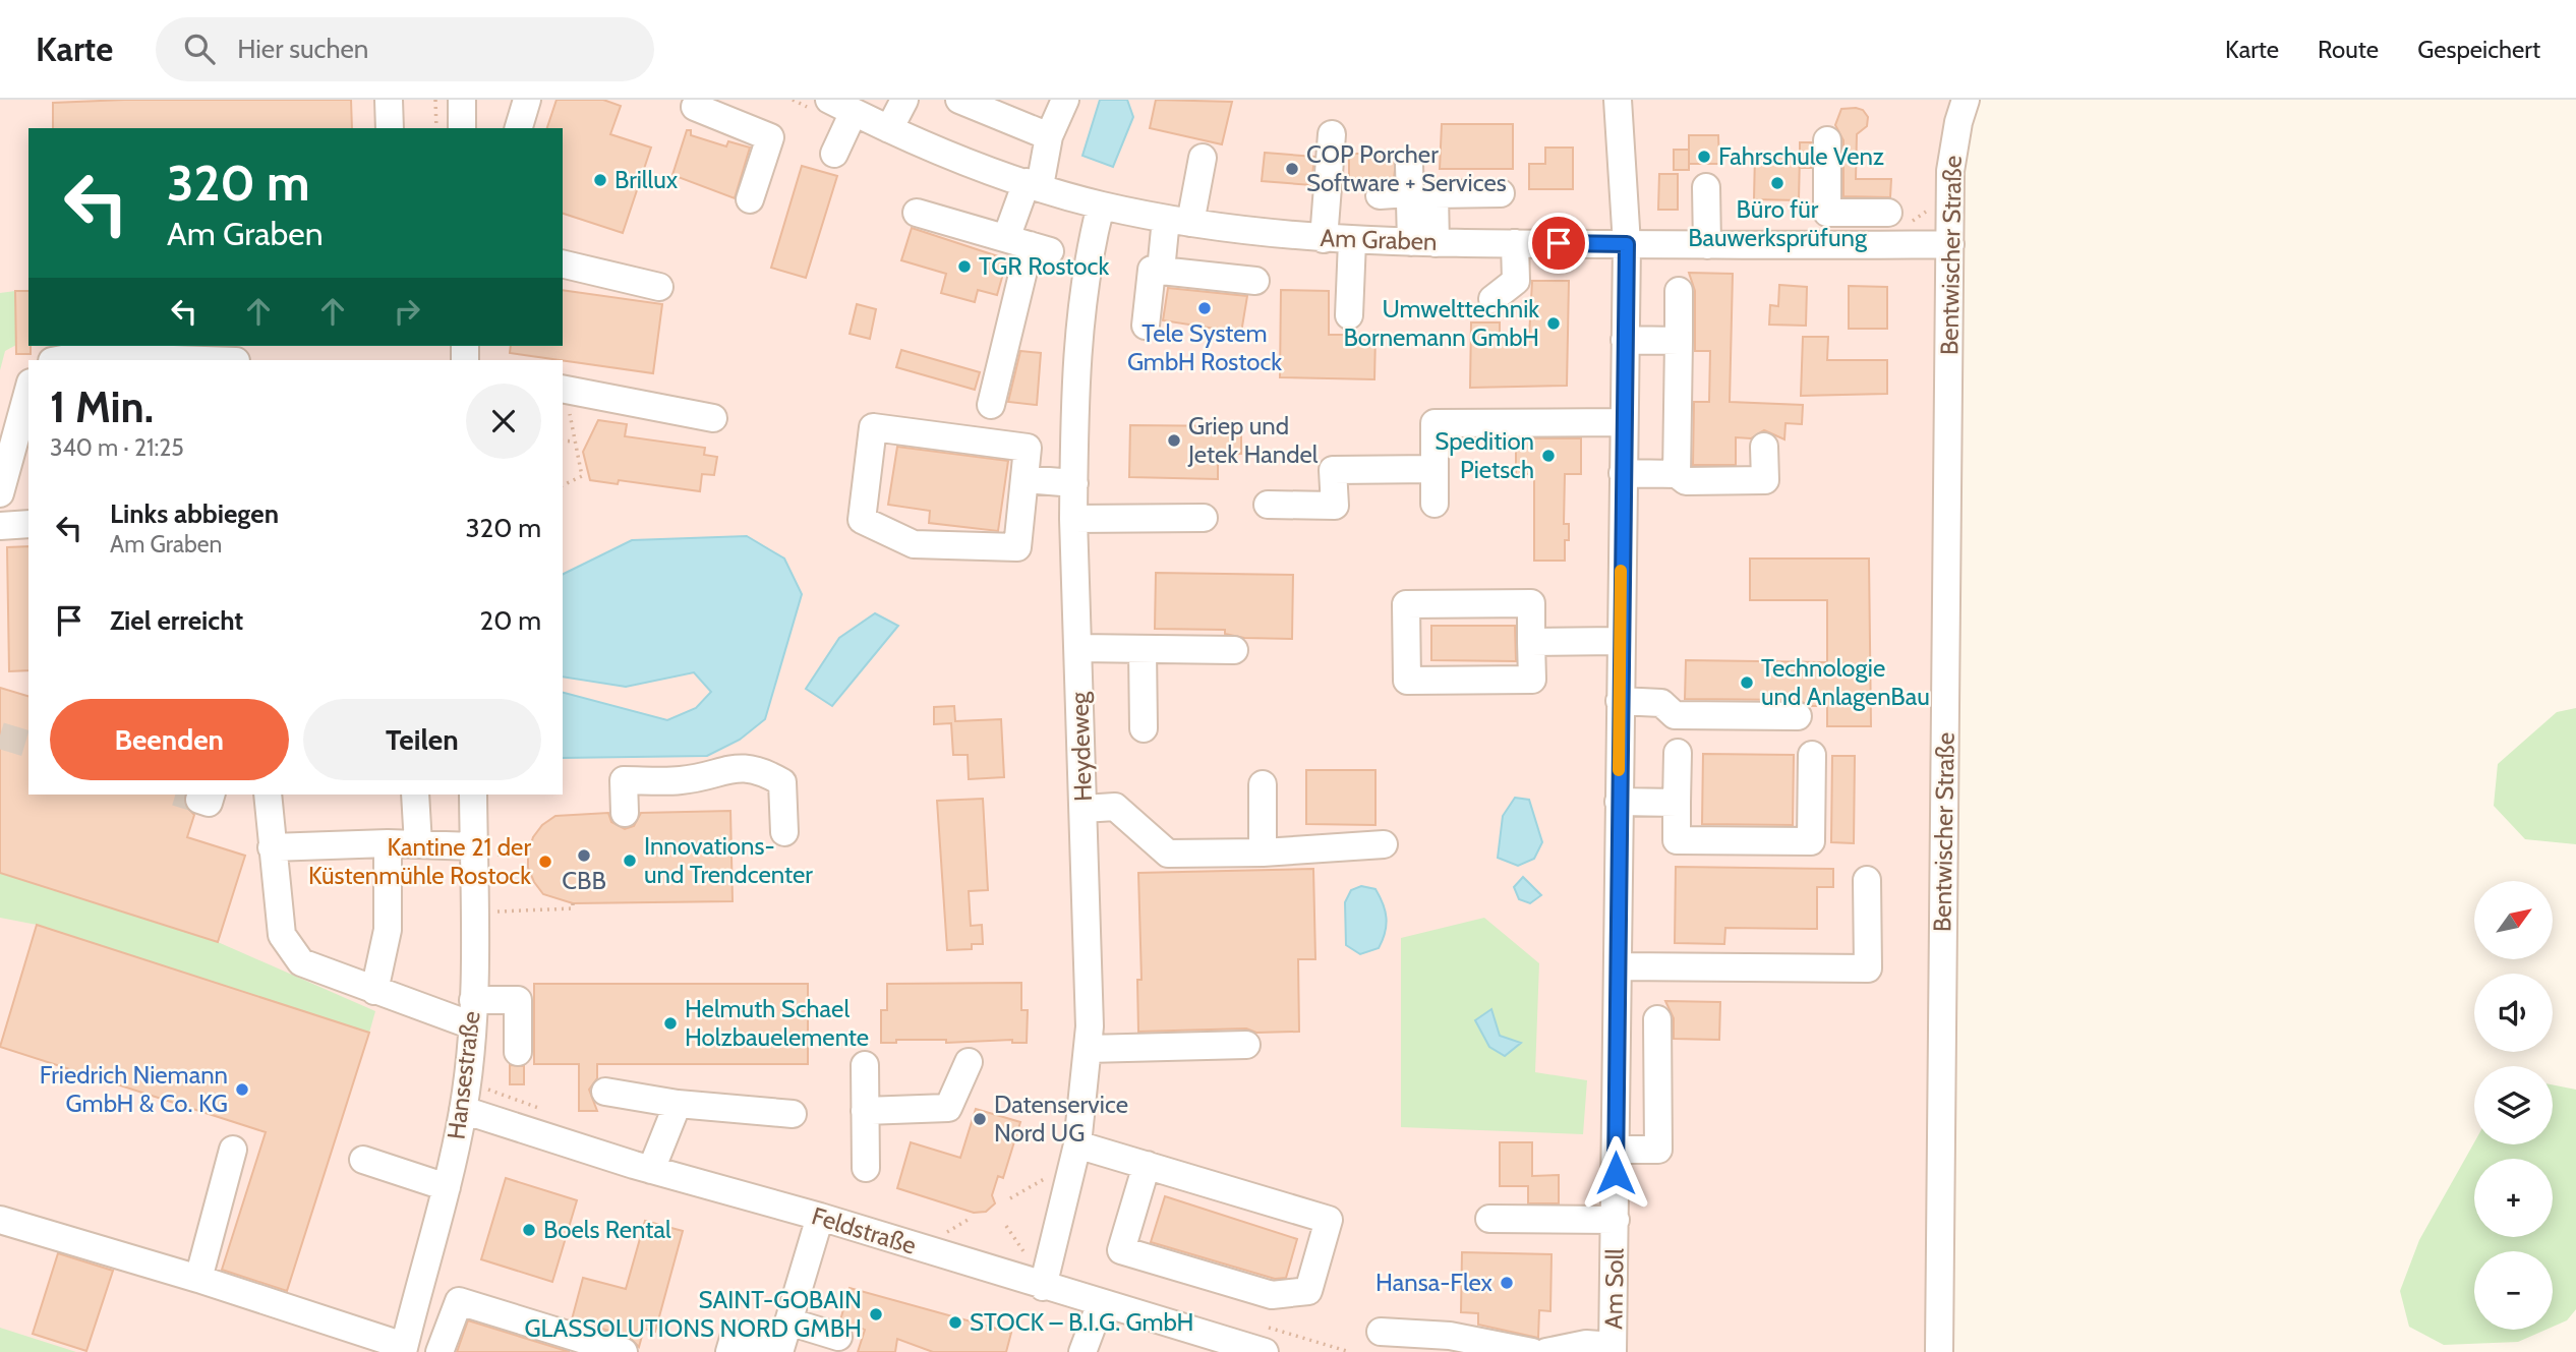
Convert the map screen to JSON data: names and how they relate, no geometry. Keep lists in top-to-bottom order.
{
  "streets": {
    "street": [
      "Am Graben",
      "Bentwischer Straße",
      "Heydeweg",
      "Hansestraße",
      "Feldstraße",
      "Am Soll"
    ]
  },
  "crossings": [
    ["Am Graben", "Bentwischer Straße"],
    ["Am Graben", "Heydeweg"],
    ["Am Graben", "Am Soll"],
    ["Heydeweg", "Feldstraße"],
    ["Hansestraße", "Feldstraße"]
  ],
  "places": [
    "Fahrschule Venz",
    "COP Porcher Software + Services",
    "Brillux",
    "Büro für Bauwerksprüfung",
    "TGR Rostock",
    "Tele System GmbH Rostock",
    "Umwelttechnik Bornemann GmbH",
    "Griep und Jetek Handel",
    "Spedition Pietsch",
    "Technologie und AnlagenBau",
    "CBB",
    "Innovations- und Trendcenter",
    "Kantine 21 der Küstenmühle Rostock",
    "Helmuth Schael Holzbauelemente",
    "Friedrich Niemann GmbH & Co. KG",
    "Datenservice Nord UG",
    "Boels Rental",
    "Hansa-Flex",
    "SAINT-GOBAIN GLASSOLUTIONS NORD GMBH",
    "STOCK – B.I.G. GmbH"
  ],
  "north": "top right",
  "page": {
    "header": "Karte",
    "search": "Hier suchen",
    "nav": ["Karte", "Route", "Gespeichert"],
    "turn": ["320 m", "Am Graben"],
    "heading": ["1 Min.", "340 m · 21:25"],
    "list": [
      {
        "name": "Links abbiegen",
        "note": "Am Graben",
        "value": "320 m"
      },
      {
        "name": "Ziel erreicht",
        "value": "20 m"
      }
    ],
    "buttons": ["Beenden", "Teilen"],
    "map_buttons": ["+", "−"]
  }
}
